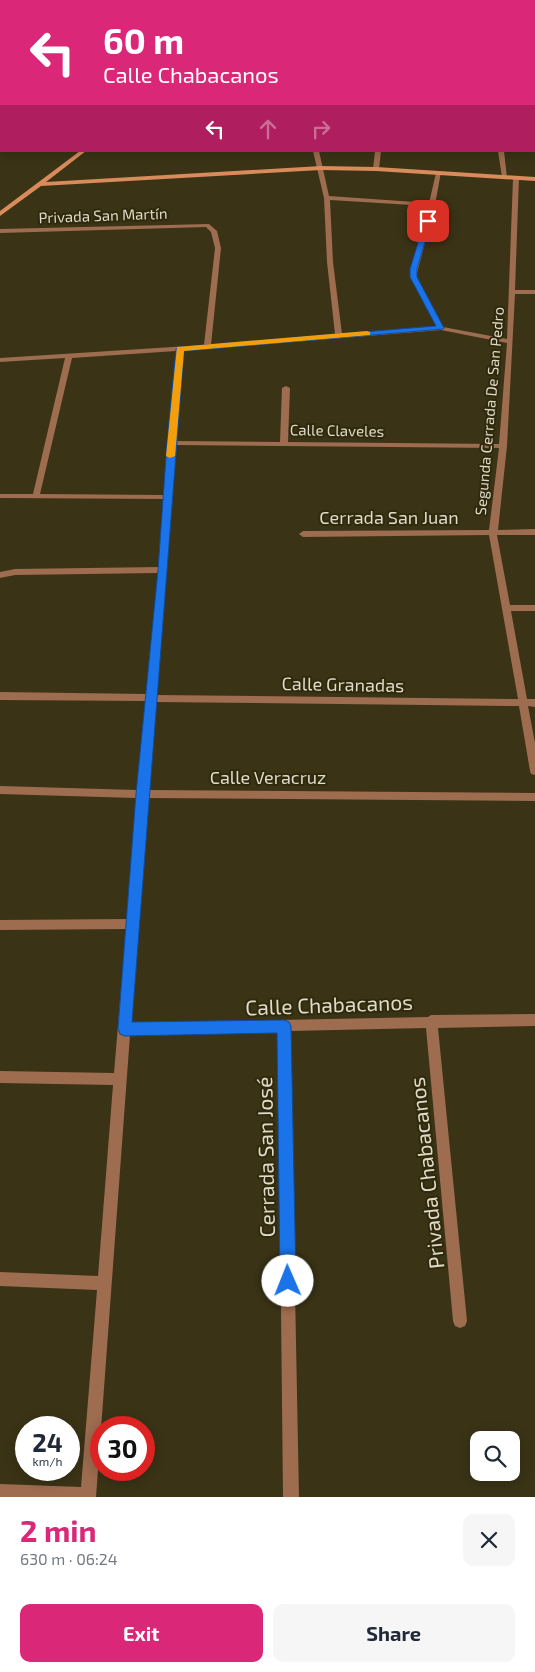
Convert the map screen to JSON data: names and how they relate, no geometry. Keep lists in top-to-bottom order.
{
  "streets": {
    "street": [
      "Privada San Martín",
      "Segunda Cerrada De San Pedro",
      "Calle Claveles",
      "Cerrada San Juan",
      "Calle Granadas",
      "Calle Veracruz",
      "Calle Chabacanos",
      "Cerrada San José",
      "Privada Chabacanos"
    ]
  },
  "crossings": [
    ["Segunda Cerrada De San Pedro", "Calle Claveles"],
    ["Segunda Cerrada De San Pedro", "Cerrada San Juan"],
    ["Segunda Cerrada De San Pedro", "Calle Granadas"],
    ["Calle Chabacanos", "Cerrada San José"],
    ["Calle Chabacanos", "Privada Chabacanos"]
  ],
  "page": {
    "turn": ["60 m", "Calle Chabacanos"],
    "speed": "24 km/h",
    "limit": "30",
    "heading": ["2 min", "630 m · 06:24"],
    "buttons": ["Exit", "Share"]
  }
}
